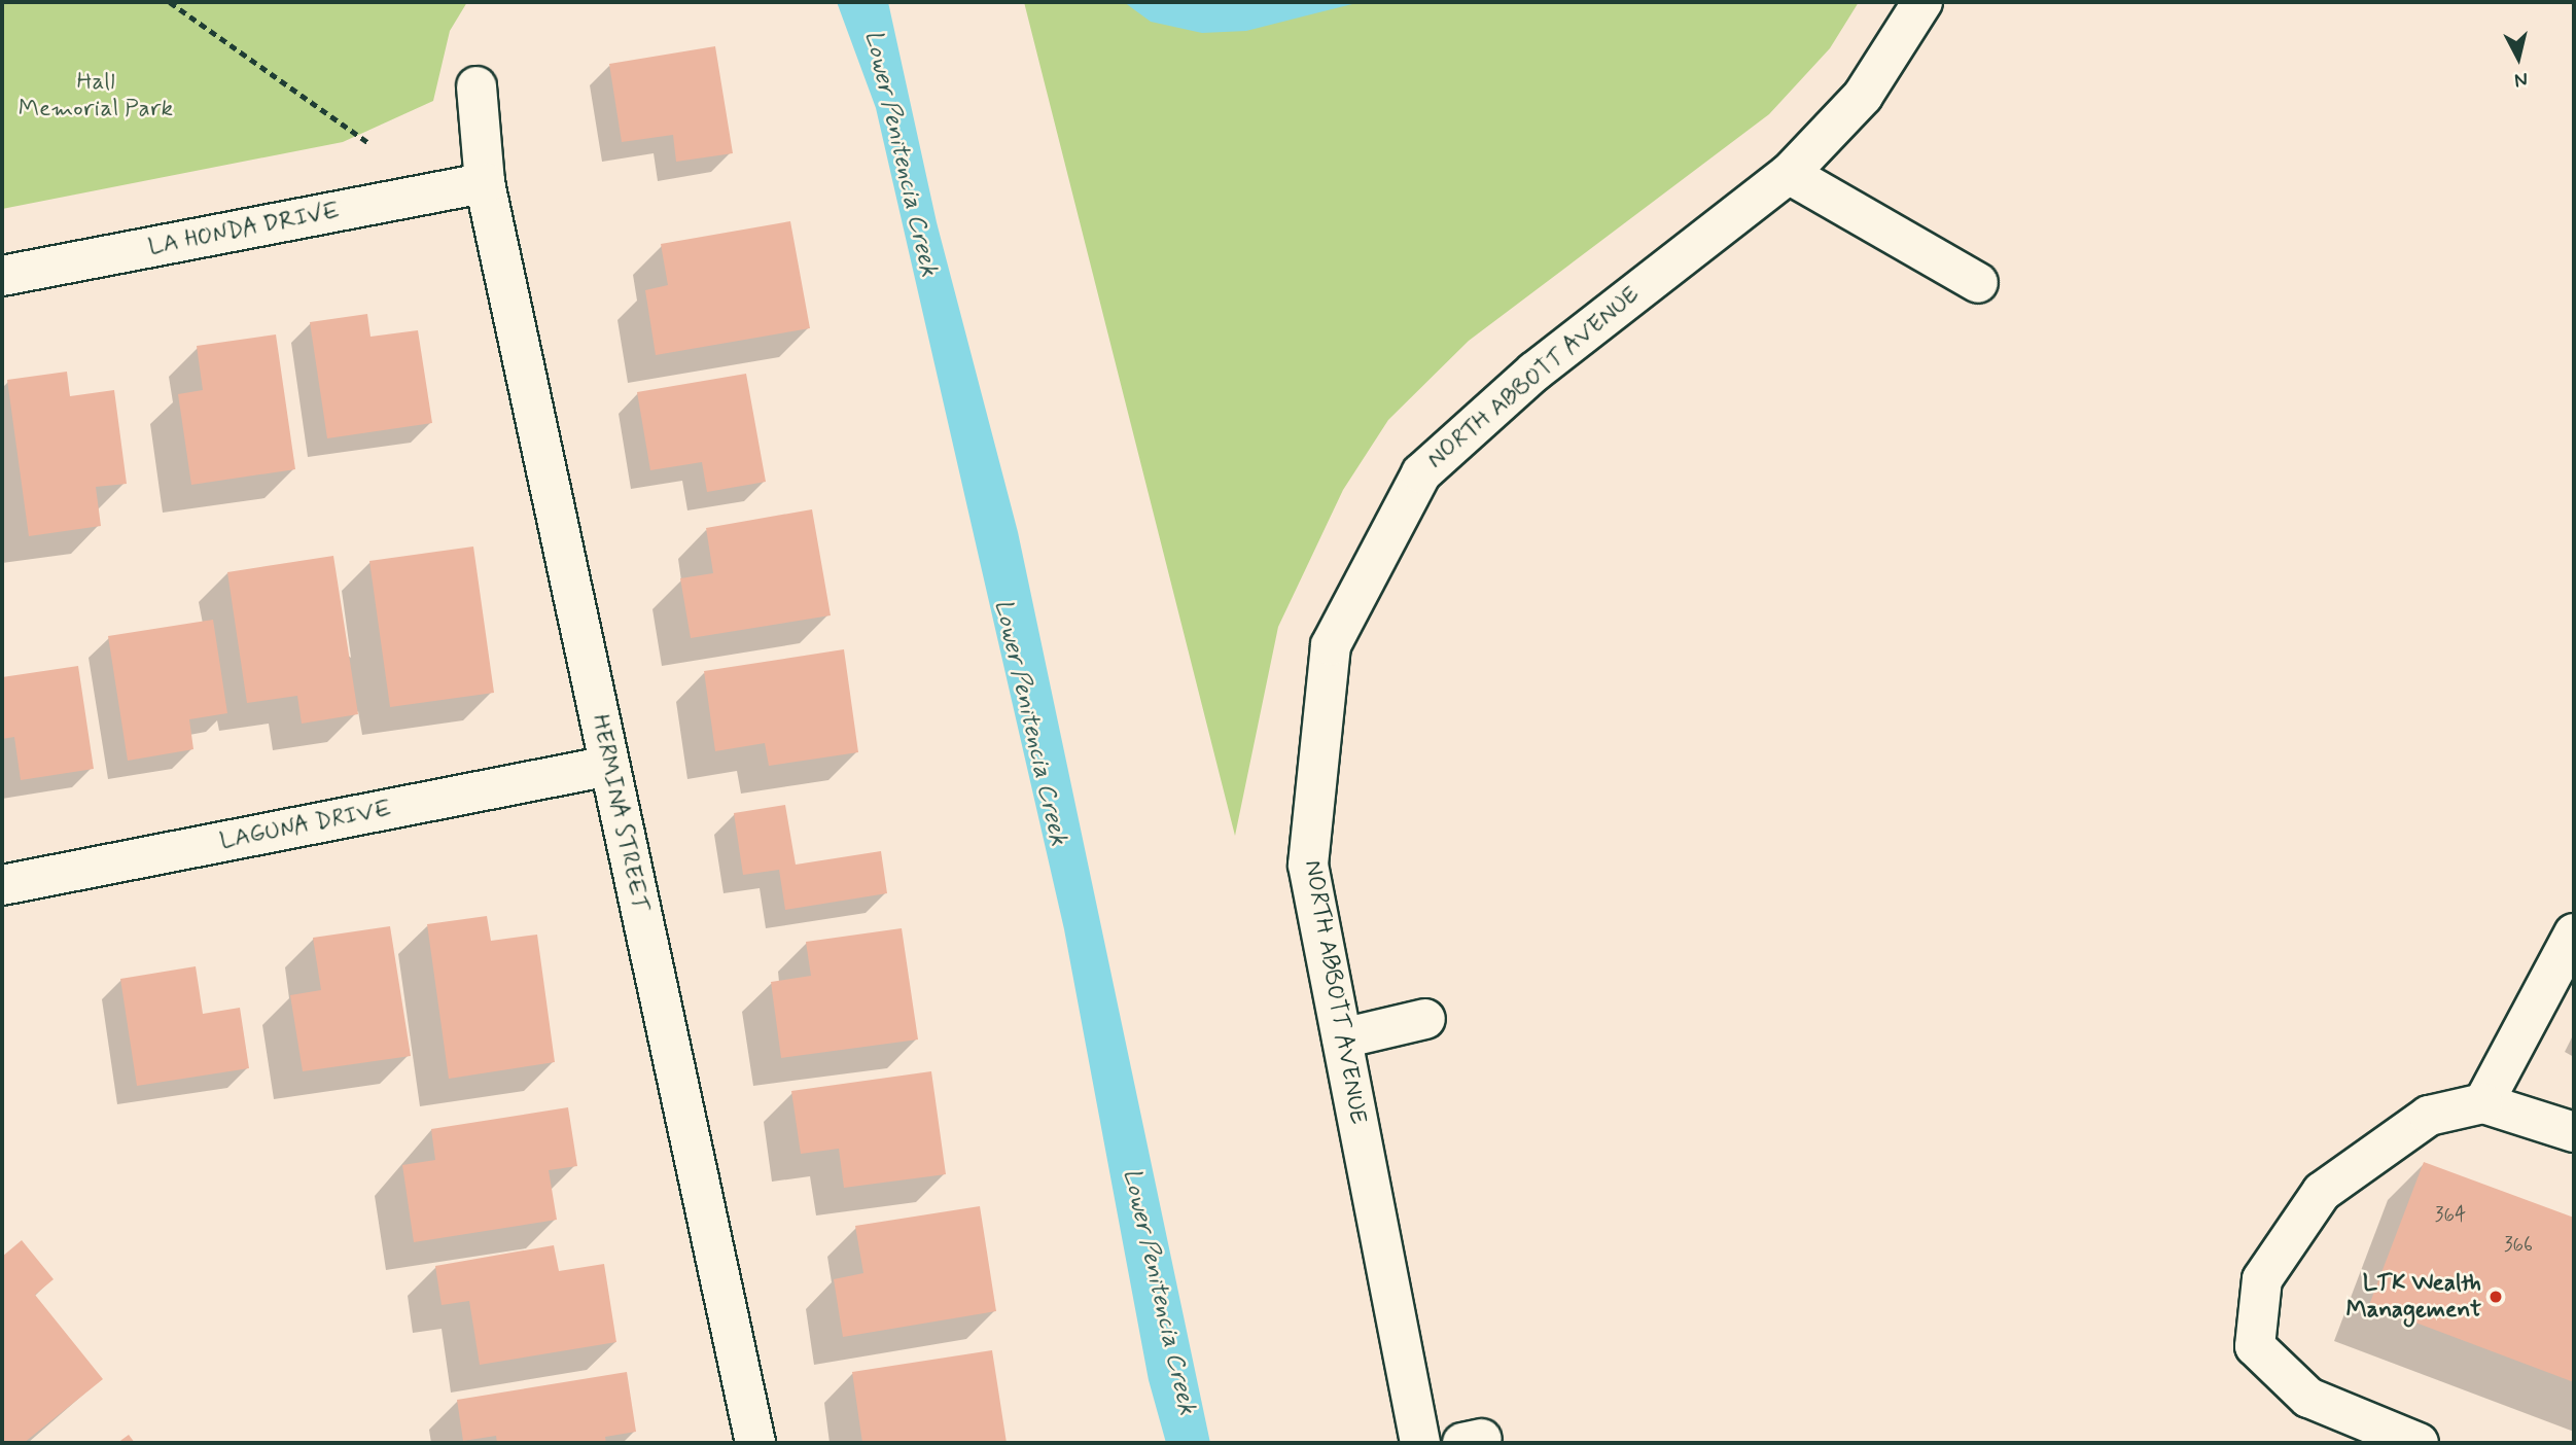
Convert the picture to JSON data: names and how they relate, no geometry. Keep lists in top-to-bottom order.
{
  "streets": {
    "street": [
      "LA HONDA DRIVE",
      "NORTH ABBOTT AVENUE",
      "HERMINA STREET",
      "LAGUNA DRIVE"
    ]
  },
  "crossings": [
    ["LA HONDA DRIVE", "HERMINA STREET"],
    ["HERMINA STREET", "LAGUNA DRIVE"]
  ],
  "water": ["Lower Penitencia Creek"],
  "parks": ["Hall Memorial Park"],
  "places": ["LTK Wealth Management"],
  "house_numbers": ["364", "366"],
  "north": "bottom"
}
